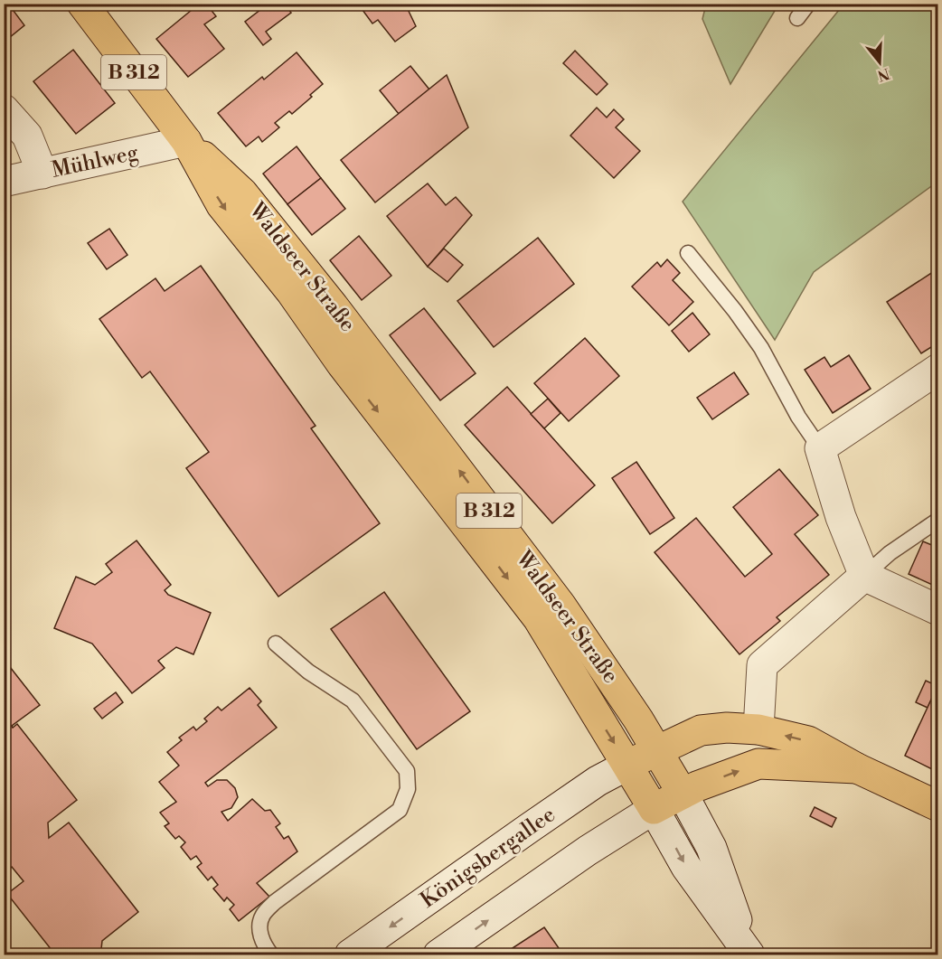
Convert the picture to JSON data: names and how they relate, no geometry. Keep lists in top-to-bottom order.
{
  "streets": {
    "main road": [
      "B 312",
      "Mühlweg",
      "Waldseer Straße",
      "Königsbergallee"
    ]
  },
  "crossings": [
    ["Mühlweg", "Waldseer Straße"],
    ["Waldseer Straße", "Königsbergallee"]
  ],
  "north": "bottom"
}
